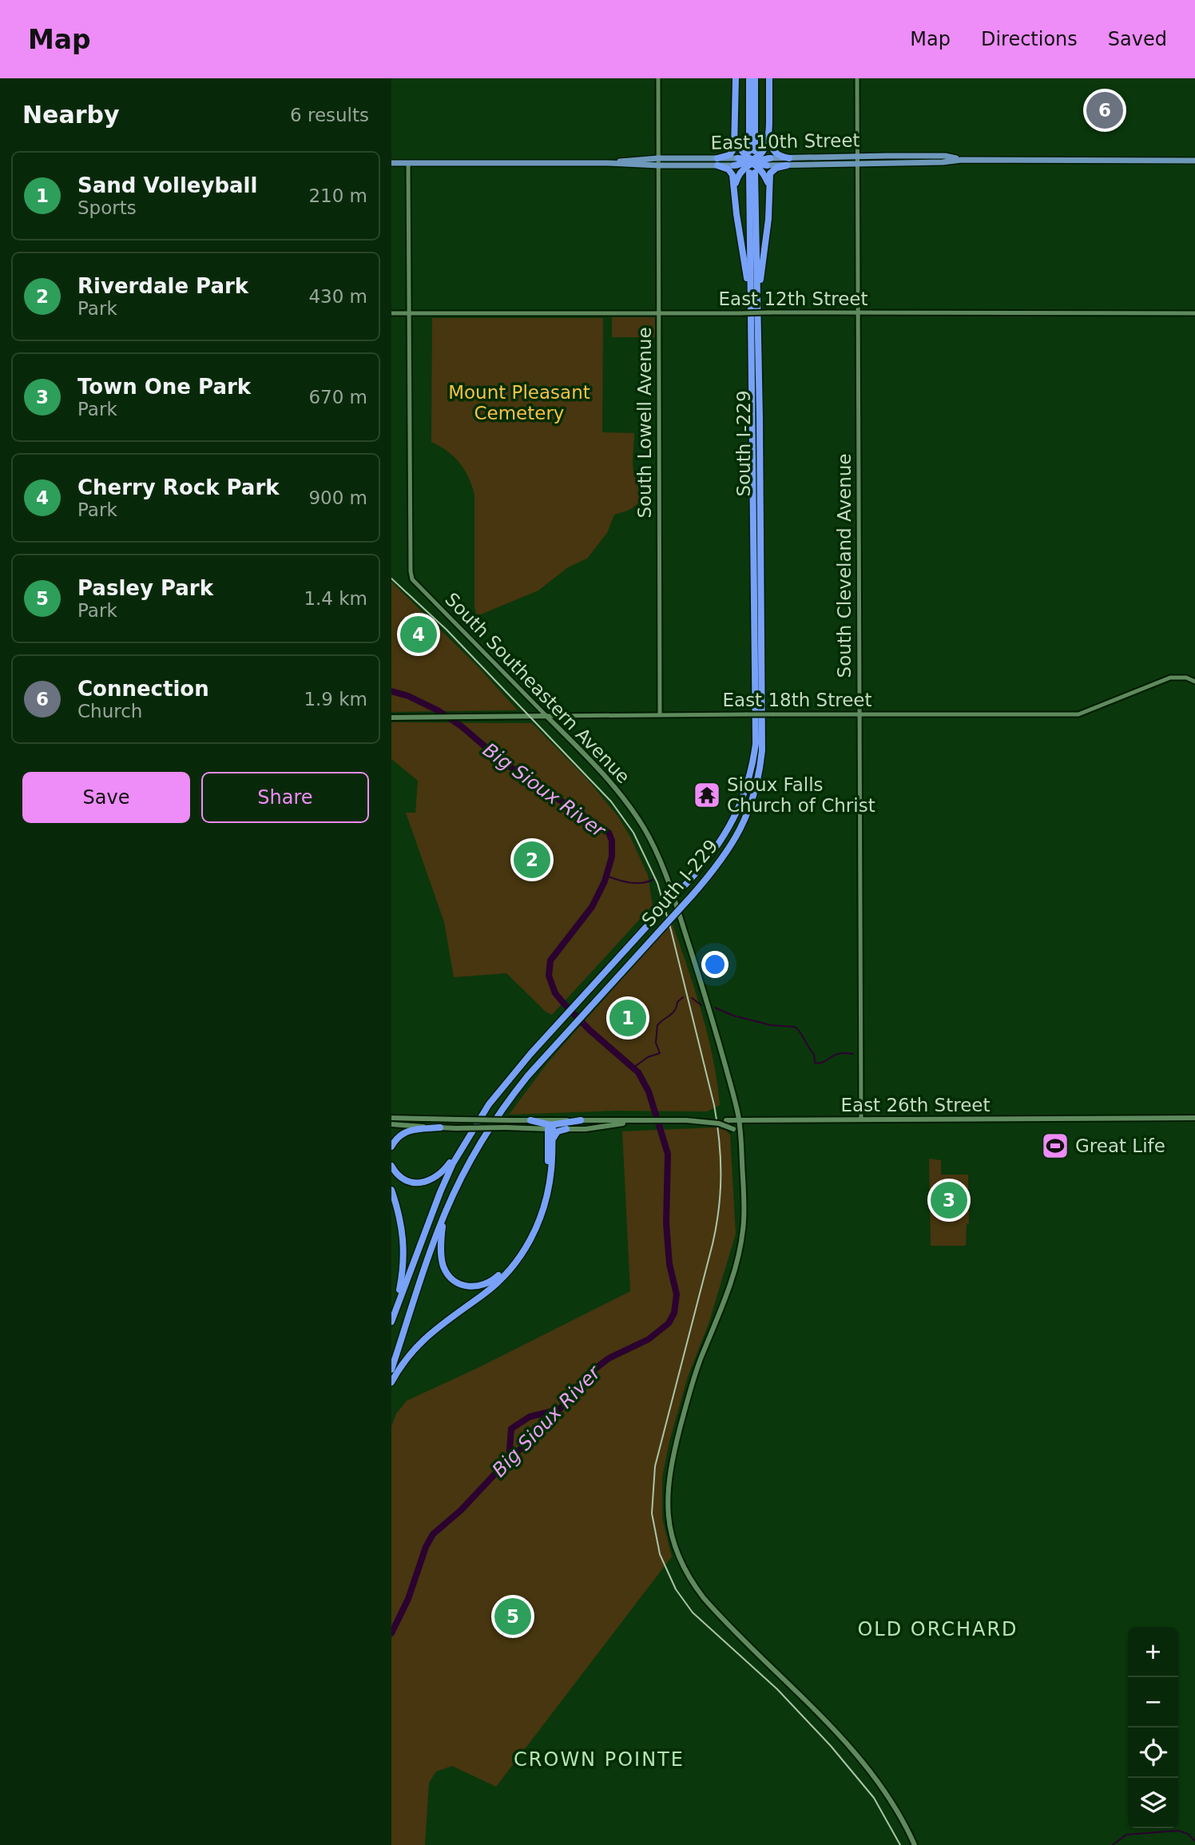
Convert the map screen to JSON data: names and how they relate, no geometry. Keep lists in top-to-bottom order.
{
  "streets": {
    "highway": ["South I-229"],
    "main road": [
      "East 10th Street",
      "South Southeastern Avenue",
      "East 18th Street",
      "East 26th Street"
    ],
    "street": ["East 12th Street", "South Lowell Avenue", "South Cleveland Avenue"]
  },
  "crossings": [
    ["East 10th Street", "South Lowell Avenue"],
    ["East 10th Street", "South Cleveland Avenue"],
    ["East 12th Street", "South Lowell Avenue"],
    ["East 12th Street", "South Cleveland Avenue"],
    ["East 12th Street", "South Southeastern Avenue"],
    ["South Lowell Avenue", "East 18th Street"],
    ["South Cleveland Avenue", "East 18th Street"],
    ["South Cleveland Avenue", "East 26th Street"],
    ["South Southeastern Avenue", "East 18th Street"],
    ["South Southeastern Avenue", "East 26th Street"]
  ],
  "districts": ["OLD ORCHARD", "CROWN POINTE"],
  "water": ["Big Sioux River"],
  "parks": ["Mount Pleasant Cemetery"],
  "places": {
    "temple": ["Sioux Falls Church of Christ"],
    "sports": ["Great Life"]
  },
  "page": {
    "header": "Map",
    "nav": ["Map", "Directions", "Saved"],
    "heading": ["Nearby", "6 results"],
    "pins": [
      "6",
      "4",
      "2",
      "1",
      "3",
      "5"
    ],
    "list": [
      {
        "mark": "1",
        "name": "Sand Volleyball",
        "note": "Sports",
        "value": "210 m"
      },
      {
        "mark": "2",
        "name": "Riverdale Park",
        "note": "Park",
        "value": "430 m"
      },
      {
        "mark": "3",
        "name": "Town One Park",
        "note": "Park",
        "value": "670 m"
      },
      {
        "mark": "4",
        "name": "Cherry Rock Park",
        "note": "Park",
        "value": "900 m"
      },
      {
        "mark": "5",
        "name": "Pasley Park",
        "note": "Park",
        "value": "1.4 km"
      },
      {
        "mark": "6",
        "name": "Connection",
        "note": "Church",
        "value": "1.9 km"
      }
    ],
    "buttons": ["Save", "Share"],
    "map_buttons": ["+", "−"]
  }
}
